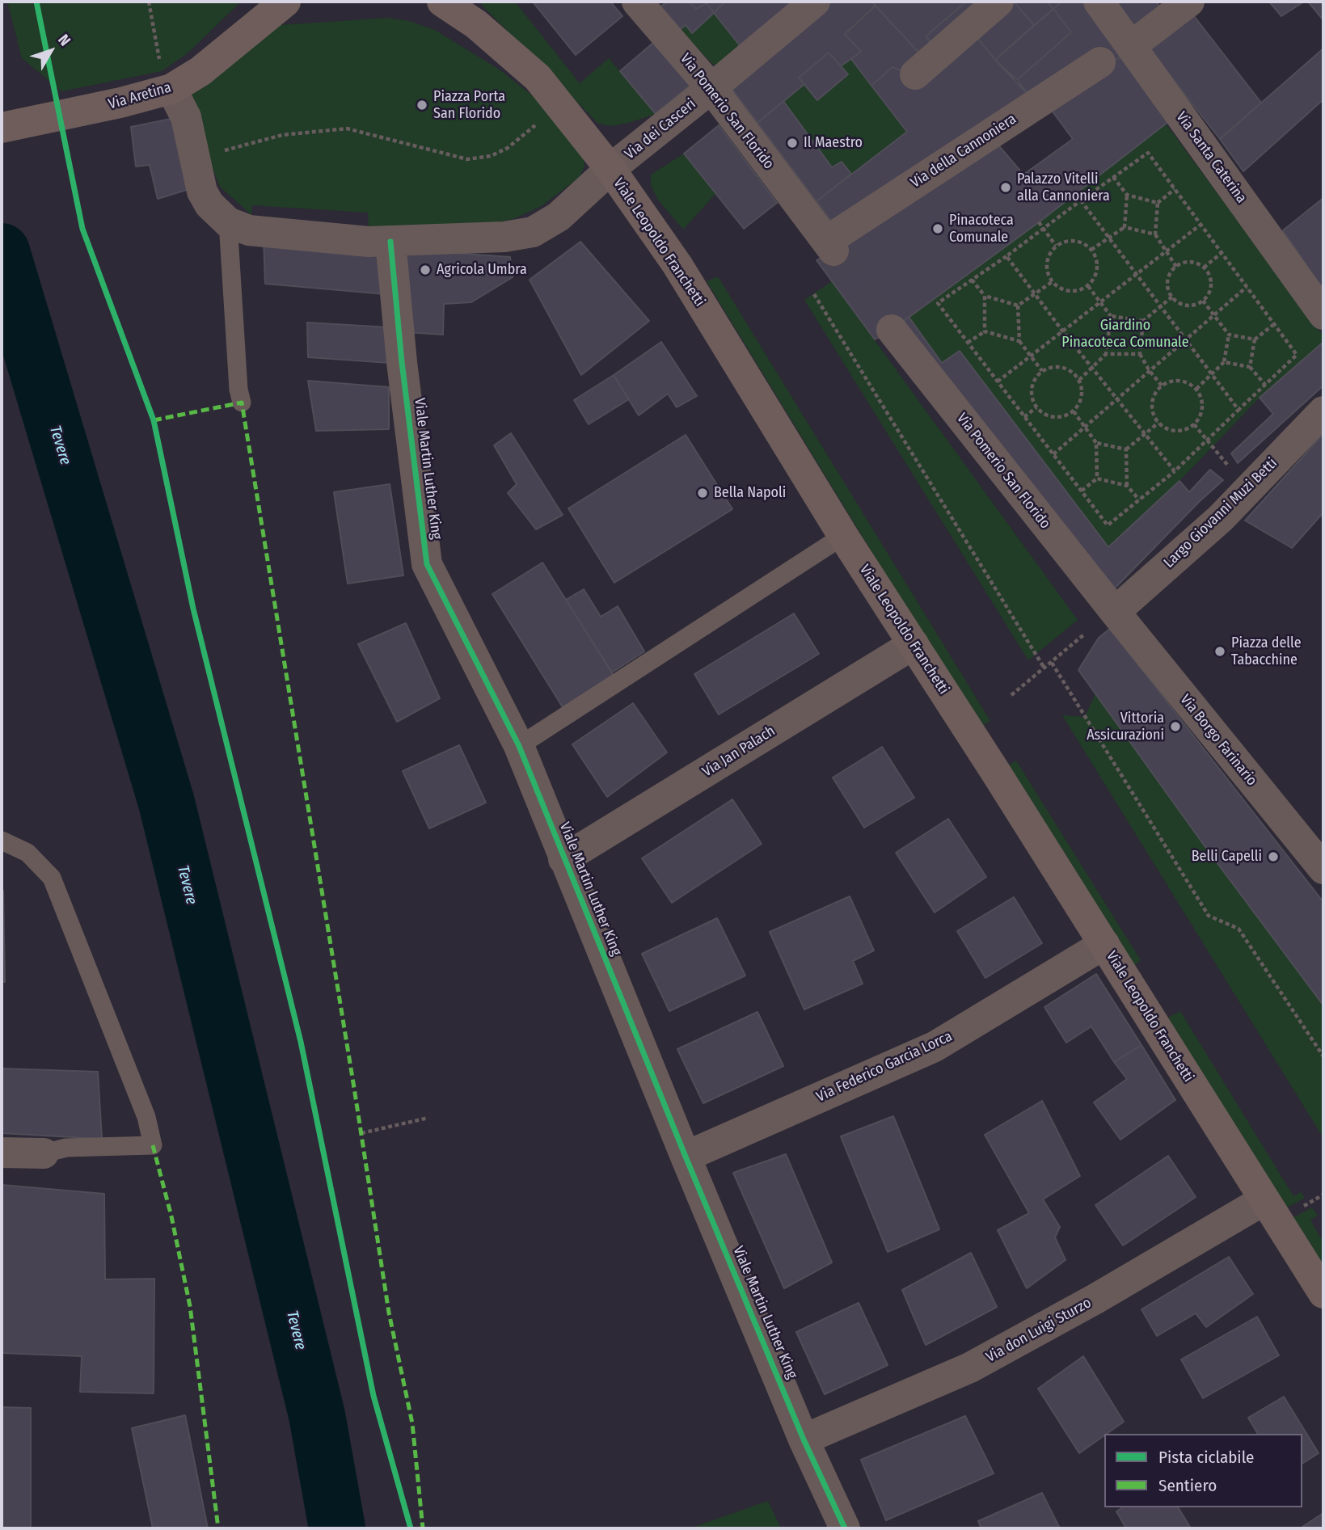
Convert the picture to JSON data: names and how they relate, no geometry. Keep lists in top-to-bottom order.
{
  "streets": {
    "main road": ["Via Aretina", "Viale Leopoldo Franchetti"],
    "street": [
      "Via Pomerio San Florido",
      "Via dei Casceri",
      "Via della Cannoniera",
      "Via Santa Caterina",
      "Viale Martin Luther King",
      "Largo Giovanni Muzi Betti",
      "Via Borgo Farinario",
      "Via Jan Palach",
      "Via Federico Garcia Lorca",
      "Via don Luigi Sturzo"
    ]
  },
  "crossings": [
    ["Via Pomerio San Florido", "Via dei Casceri"],
    ["Via Pomerio San Florido", "Via della Cannoniera"],
    ["Via Pomerio San Florido", "Largo Giovanni Muzi Betti"],
    ["Via Pomerio San Florido", "Via Borgo Farinario"],
    ["Via dei Casceri", "Viale Leopoldo Franchetti"],
    ["Via della Cannoniera", "Via Santa Caterina"],
    ["Viale Leopoldo Franchetti", "Via Jan Palach"],
    ["Viale Leopoldo Franchetti", "Via Federico Garcia Lorca"],
    ["Viale Leopoldo Franchetti", "Via don Luigi Sturzo"],
    ["Viale Martin Luther King", "Via Jan Palach"],
    ["Viale Martin Luther King", "Via Federico Garcia Lorca"],
    ["Viale Martin Luther King", "Via don Luigi Sturzo"],
    ["Largo Giovanni Muzi Betti", "Via Borgo Farinario"]
  ],
  "water": ["Tevere"],
  "parks": ["Giardino Pinacoteca Comunale"],
  "places": [
    "Piazza Porta San Florido",
    "Il Maestro",
    "Palazzo Vitelli alla Cannoniera",
    "Pinacoteca Comunale",
    "Agricola Umbra",
    "Bella Napoli",
    "Piazza delle Tabacchine",
    "Vittoria Assicurazioni",
    "Belli Capelli"
  ],
  "legend": ["Pista ciclabile", "Sentiero"],
  "north": "top right"
}
